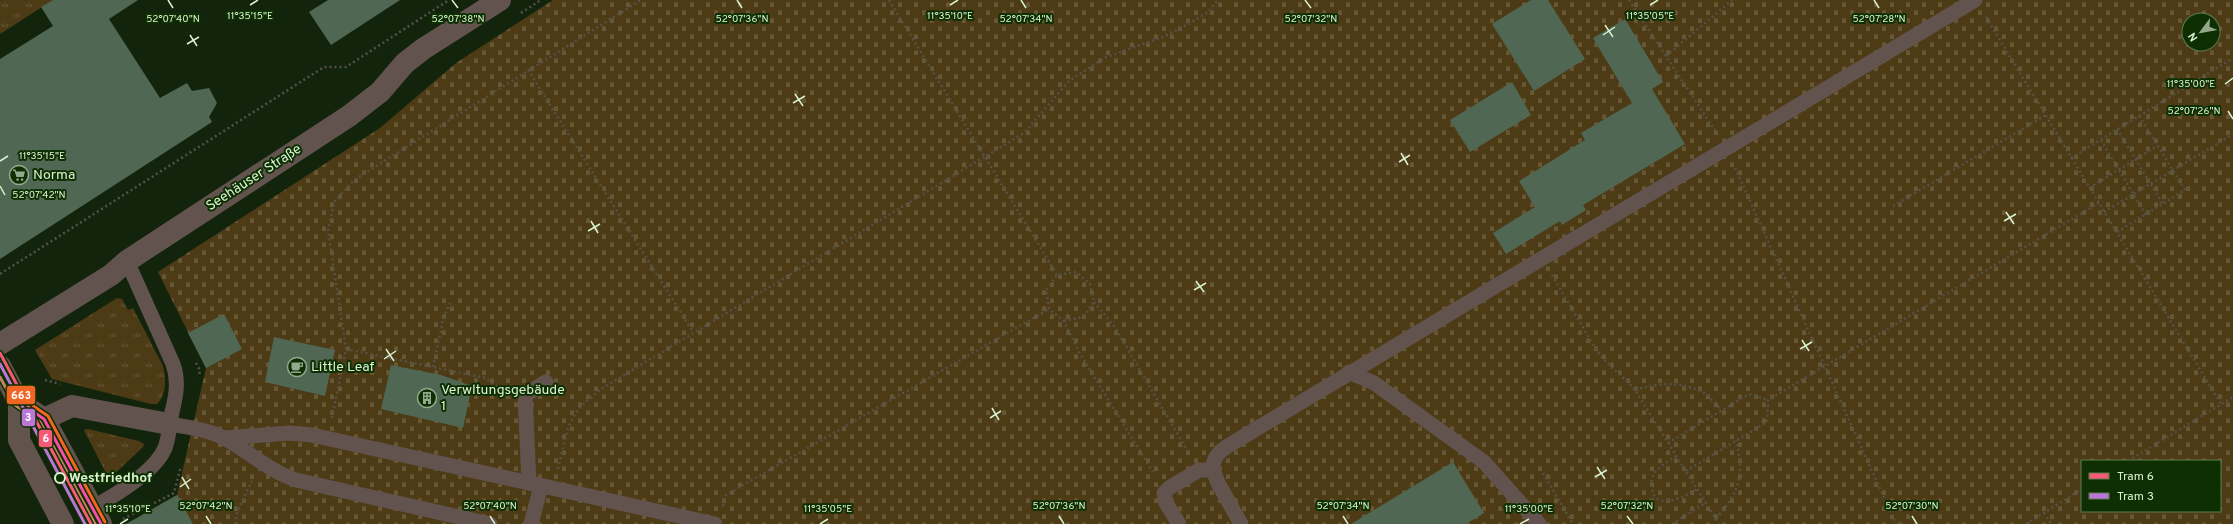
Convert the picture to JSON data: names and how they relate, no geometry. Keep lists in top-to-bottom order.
{
  "streets": {
    "street": ["Seehäuser Straße"]
  },
  "places": {
    "supermarket": ["Norma"],
    "cafe": ["Little Leaf"],
    "building": ["Verwltungsgebäude 1"],
    "other": ["Westfriedhof"]
  },
  "lines": ["tram line 6", "tram line 3", "transit line 663"],
  "legend": ["Tram 6", "Tram 3"],
  "north": "bottom left",
  "coordinates": [
    "11°35'15\"E",
    "11°35'10\"E",
    "11°35'05\"E",
    "52°07'38\"N",
    "52°07'40\"N",
    "52°07'36\"N",
    "52°07'34\"N",
    "52°07'32\"N",
    "52°07'28\"N",
    "11°35'00\"E",
    "52°07'26\"N",
    "52°07'42\"N",
    "52°07'30\"N"
  ]
}
